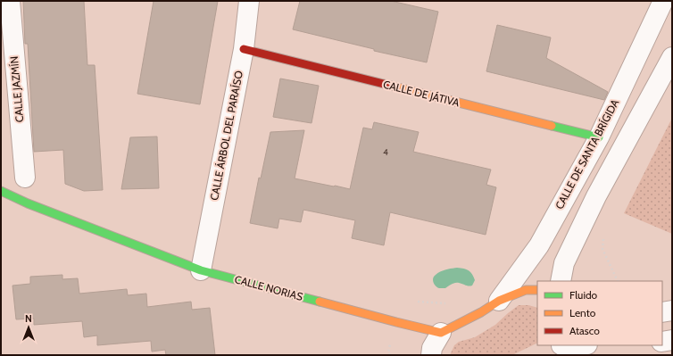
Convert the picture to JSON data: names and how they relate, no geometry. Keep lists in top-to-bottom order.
{
  "streets": {
    "street": [
      "CALLE JAZMÍN",
      "CALLE DE JÁTIVA",
      "CALLE ÁRBOL DEL PARAÍSO",
      "CALLE DE SANTA BRÍGIDA",
      "CALLE NORIAS"
    ]
  },
  "crossings": [
    ["CALLE DE JÁTIVA", "CALLE ÁRBOL DEL PARAÍSO"],
    ["CALLE DE JÁTIVA", "CALLE DE SANTA BRÍGIDA"],
    ["CALLE ÁRBOL DEL PARAÍSO", "CALLE NORIAS"]
  ],
  "house_numbers": ["4"],
  "legend": ["Fluido", "Lento", "Atasco"],
  "north": "top"
}
